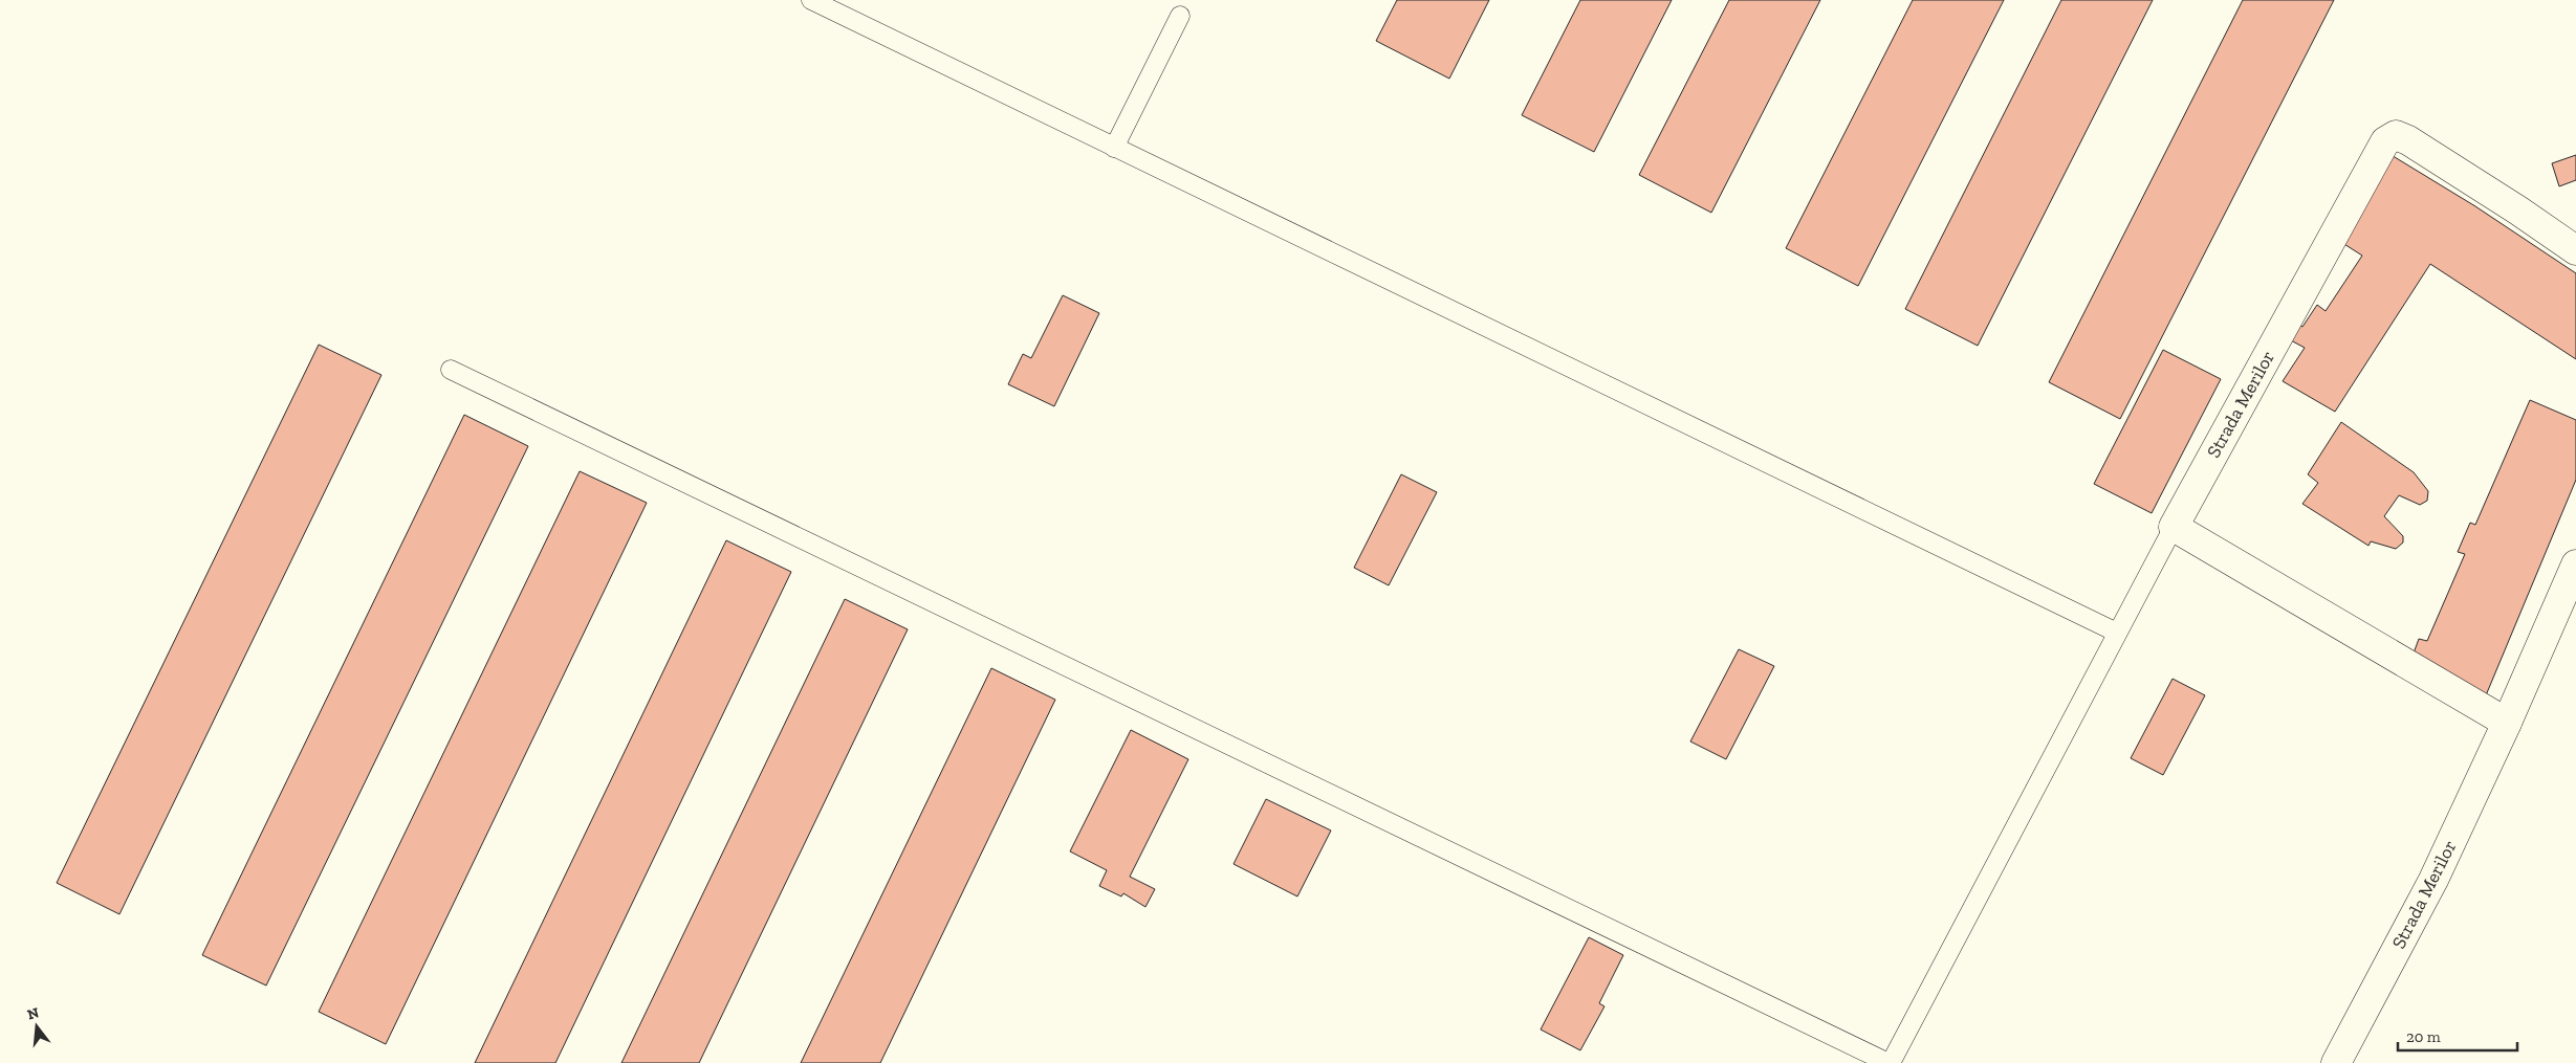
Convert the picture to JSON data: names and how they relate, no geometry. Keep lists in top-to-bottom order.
{
  "streets": {
    "street": ["Strada Merilor"]
  },
  "scale_bar": "20 m",
  "north": "top"
}
